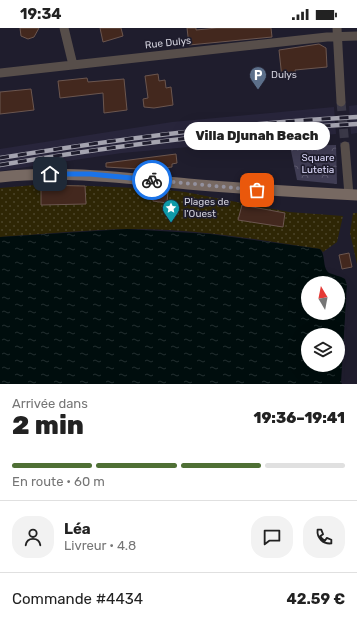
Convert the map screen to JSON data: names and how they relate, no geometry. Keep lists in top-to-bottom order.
{
  "streets": {
    "street": ["Rue Dulys"]
  },
  "parks": ["Square Lutetia"],
  "places": {
    "parking": ["Dulys"],
    "other": ["Villa Djunah Beach"],
    "place": ["Plages de l'Ouest"]
  },
  "north": "top",
  "page": {
    "status": "19:34",
    "bubble": "Villa Djunah Beach",
    "heading": ["2 min", "Arrivée dans", "19:36–19:41"],
    "panel": [
      "Léa",
      "Livreur · 4.8",
      "Commande #4434",
      "42.59 €"
    ],
    "bar": "En route · 60 m"
  }
}
